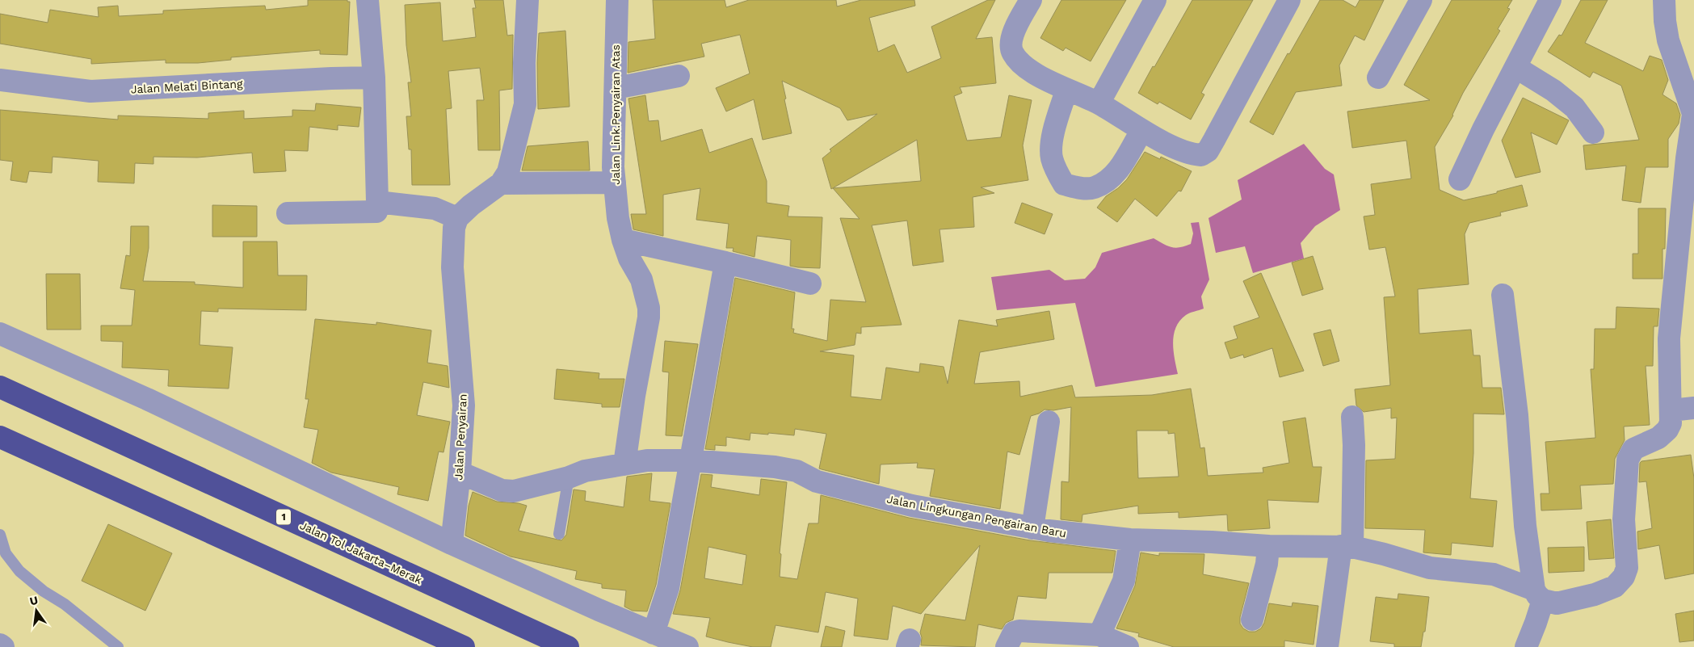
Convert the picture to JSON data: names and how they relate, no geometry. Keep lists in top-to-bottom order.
{
  "streets": {
    "highway": ["1", "Jalan Tol Jakarta–Merak"],
    "street": [
      "Jalan Melati Bintang",
      "Jalan Link.Penyairan Atas",
      "Jalan Penyairan",
      "Jalan Lingkungan Pengairan Baru"
    ]
  },
  "crossings": [
    ["Jalan Link.Penyairan Atas", "Jalan Lingkungan Pengairan Baru"],
    ["Jalan Penyairan", "Jalan Lingkungan Pengairan Baru"]
  ],
  "north": "top"
}
